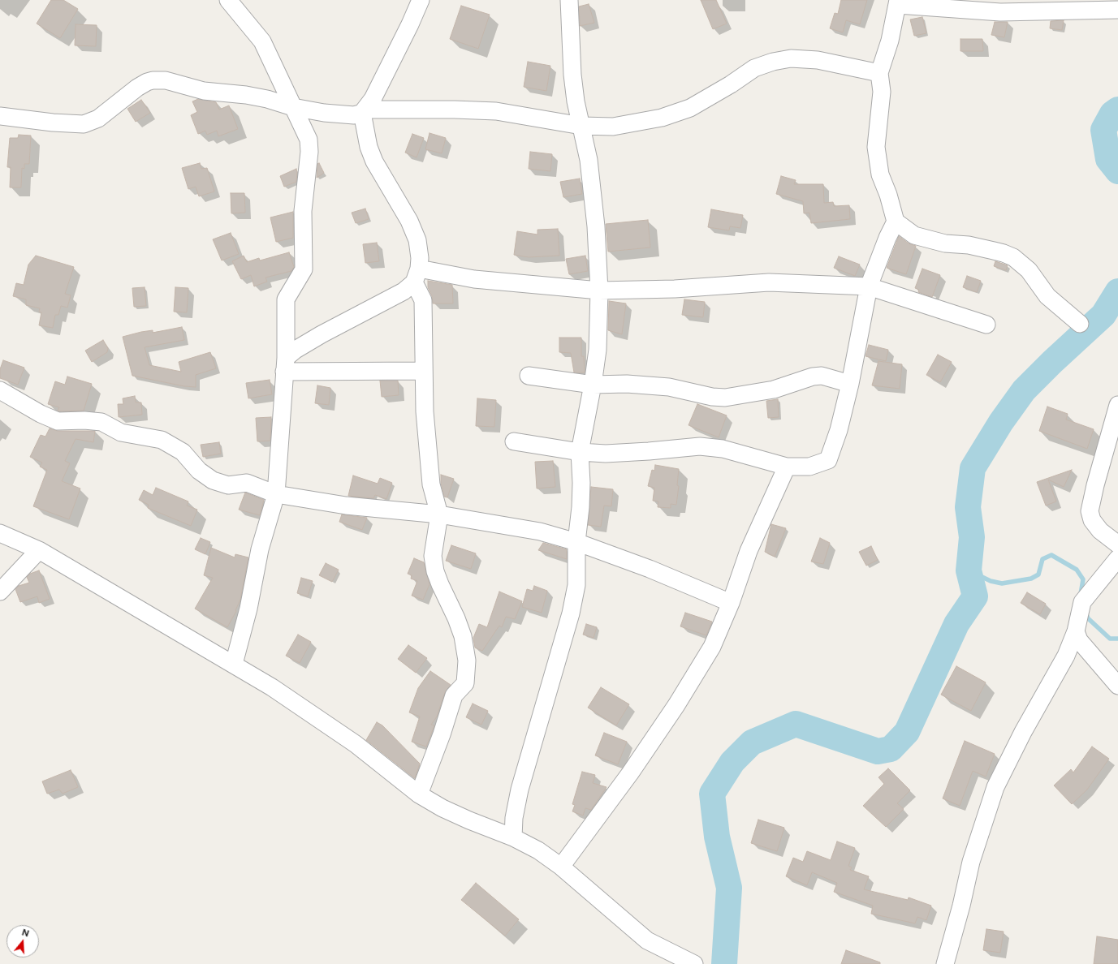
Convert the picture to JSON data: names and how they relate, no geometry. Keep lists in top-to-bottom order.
{
  "north": "top"
}
